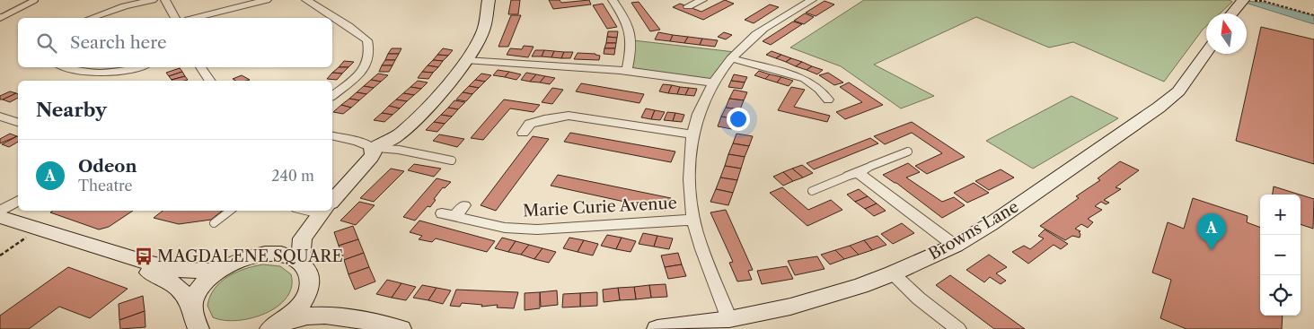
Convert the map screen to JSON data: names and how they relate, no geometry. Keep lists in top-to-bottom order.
{
  "streets": {
    "street": ["Marie Curie Avenue", "Browns Lane"]
  },
  "places": {
    "bus stop": ["MAGDALENE SQUARE"]
  },
  "north": "top",
  "page": {
    "search": "Search here",
    "heading": "Nearby",
    "list": [
      {
        "mark": "A",
        "name": "Odeon",
        "note": "Theatre",
        "value": "240 m"
      }
    ],
    "map_buttons": ["+", "−"],
    "pins": "A"
  }
}
